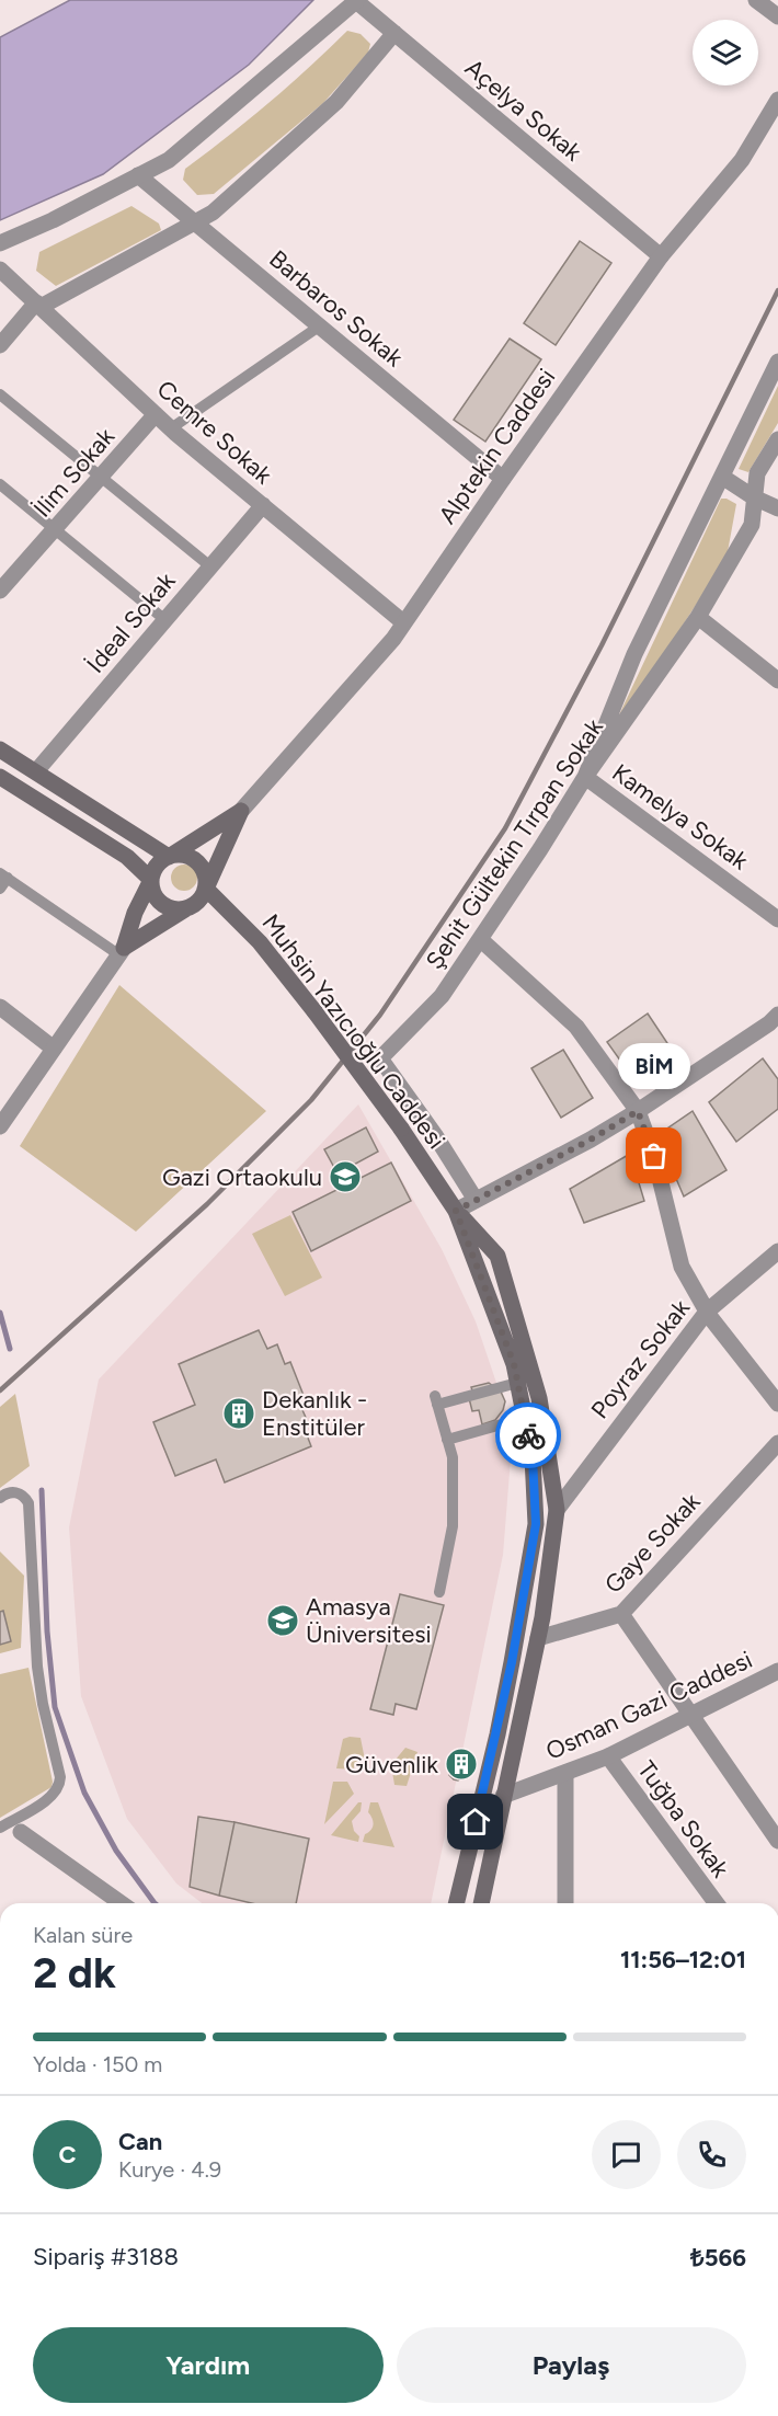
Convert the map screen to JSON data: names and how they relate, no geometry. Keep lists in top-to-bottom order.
{
  "streets": {
    "main road": ["Muhsin Yazıcıoğlu Caddesi"],
    "street": [
      "Açelya Sokak",
      "Barbaros Sokak",
      "Cemre Sokak",
      "Alptekin Caddesi",
      "İlim Sokak",
      "İdeal Sokak",
      "Kamelya Sokak",
      "Şehit Gültekin Tırpan Sokak",
      "Poyraz Sokak",
      "Gaye Sokak",
      "Osman Gazi Caddesi",
      "Tuğba Sokak"
    ]
  },
  "crossings": [
    ["Açelya Sokak", "Alptekin Caddesi"],
    ["Barbaros Sokak", "Alptekin Caddesi"],
    ["Cemre Sokak", "Alptekin Caddesi"],
    ["Cemre Sokak", "İlim Sokak"],
    ["Cemre Sokak", "İdeal Sokak"],
    ["Kamelya Sokak", "Şehit Gültekin Tırpan Sokak"],
    ["Muhsin Yazıcıoğlu Caddesi", "Poyraz Sokak"],
    ["Muhsin Yazıcıoğlu Caddesi", "Gaye Sokak"],
    ["Muhsin Yazıcıoğlu Caddesi", "Osman Gazi Caddesi"],
    ["Osman Gazi Caddesi", "Tuğba Sokak"]
  ],
  "places": {
    "other": ["BİM"],
    "school or university": ["Gazi Ortaokulu", "Amasya Üniversitesi"],
    "building": ["Dekanlık - Enstitüler", "Güvenlik"]
  },
  "page": {
    "bubble": "BİM",
    "heading": ["2 dk", "Kalan süre", "11:56–12:01"],
    "panel": [
      "Can",
      "Kurye · 4.9",
      "Sipariş #3188",
      "₺566"
    ],
    "bar": "Yolda · 150 m",
    "round": "C",
    "buttons": ["Yardım", "Paylaş"]
  }
}
